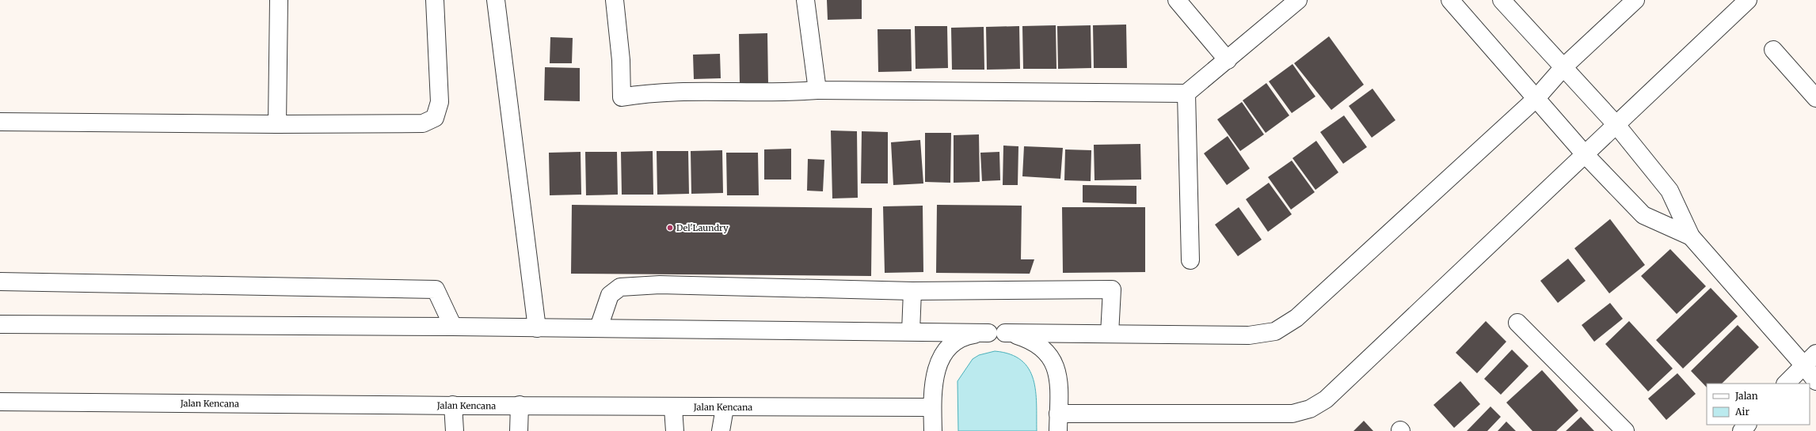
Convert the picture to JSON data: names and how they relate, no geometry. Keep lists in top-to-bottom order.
{
  "streets": {
    "street": ["Jalan Kencana"]
  },
  "places": ["Del'Laundry"],
  "legend": ["Jalan", "Air"]
}
